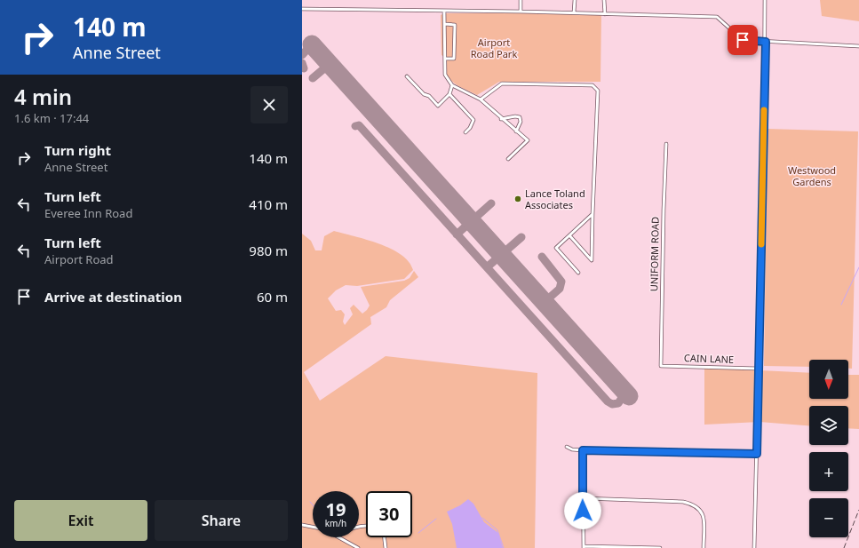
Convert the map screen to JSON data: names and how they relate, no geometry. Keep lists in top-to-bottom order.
{
  "streets": {
    "street": ["UNIFORM ROAD", "CAIN LANE"]
  },
  "crossings": [
    ["UNIFORM ROAD", "CAIN LANE"]
  ],
  "parks": ["Airport Road Park", "Westwood Gardens"],
  "places": ["Lance Toland Associates"],
  "north": "bottom",
  "page": {
    "turn": ["140 m", "Anne Street"],
    "heading": ["4 min", "1.6 km · 17:44"],
    "list": [
      {
        "name": "Turn right",
        "note": "Anne Street",
        "value": "140 m"
      },
      {
        "name": "Turn left",
        "note": "Everee Inn Road",
        "value": "410 m"
      },
      {
        "name": "Turn left",
        "note": "Airport Road",
        "value": "980 m"
      },
      {
        "name": "Arrive at destination",
        "value": "60 m"
      }
    ],
    "map_buttons": ["+", "−"],
    "speed": "19 km/h",
    "limit": "30",
    "buttons": ["Exit", "Share"]
  }
}
